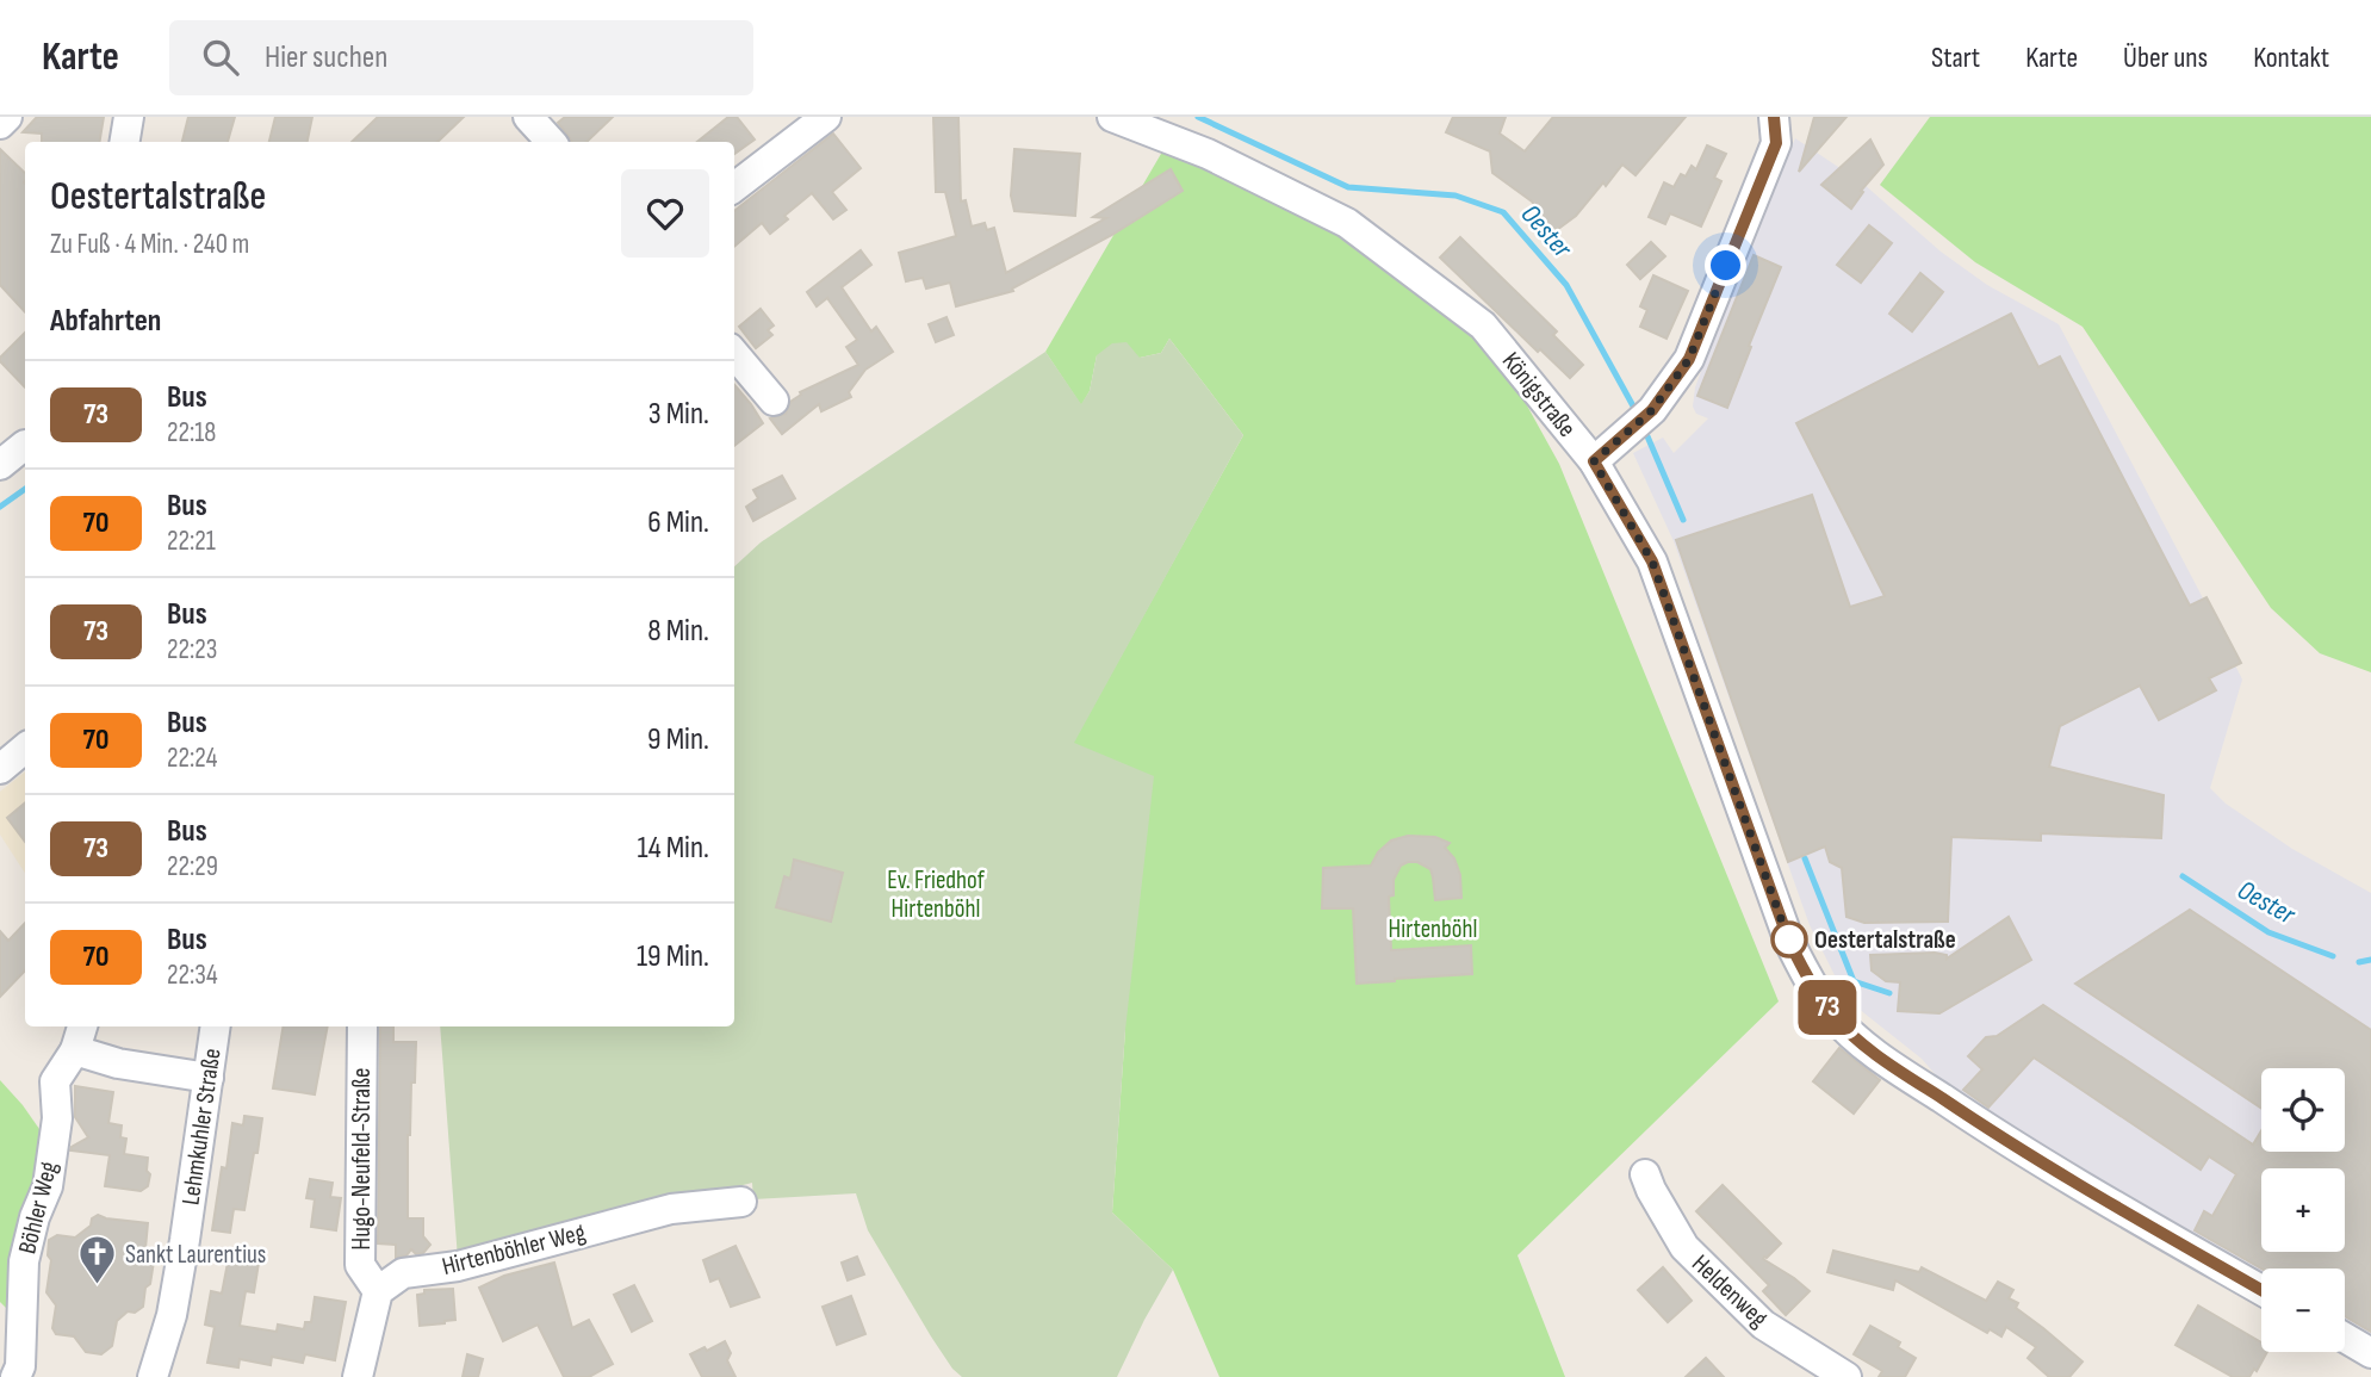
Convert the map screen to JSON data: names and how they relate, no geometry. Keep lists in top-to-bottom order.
{
  "streets": {
    "street": [
      "Königstraße",
      "Lehmkuhler Straße",
      "Hugo-Neufeld-Straße",
      "Böhler Weg",
      "Hirtenböhler Weg",
      "Heldenweg"
    ]
  },
  "crossings": [
    ["Hugo-Neufeld-Straße", "Hirtenböhler Weg"]
  ],
  "water": ["Oester"],
  "parks": ["Ev. Friedhof Hirtenböhl", "Hirtenböhl"],
  "places": {
    "other": ["Oestertalstraße"],
    "church": ["Sankt Laurentius"]
  },
  "lines": ["bus line 73"],
  "page": {
    "header": "Karte",
    "search": "Hier suchen",
    "nav": [
      "Start",
      "Karte",
      "Über uns",
      "Kontakt"
    ],
    "on_map": "73",
    "heading": [
      ["Oestertalstraße", "Zu Fuß · 4 Min. · 240 m"],
      "Abfahrten"
    ],
    "list": [
      {
        "mark": "73",
        "name": "Bus",
        "note": "22:18",
        "value": "3 Min."
      },
      {
        "mark": "70",
        "name": "Bus",
        "note": "22:21",
        "value": "6 Min."
      },
      {
        "mark": "73",
        "name": "Bus",
        "note": "22:23",
        "value": "8 Min."
      },
      {
        "mark": "70",
        "name": "Bus",
        "note": "22:24",
        "value": "9 Min."
      },
      {
        "mark": "73",
        "name": "Bus",
        "note": "22:29",
        "value": "14 Min."
      },
      {
        "mark": "70",
        "name": "Bus",
        "note": "22:34",
        "value": "19 Min."
      }
    ],
    "map_buttons": ["+", "−"]
  }
}
